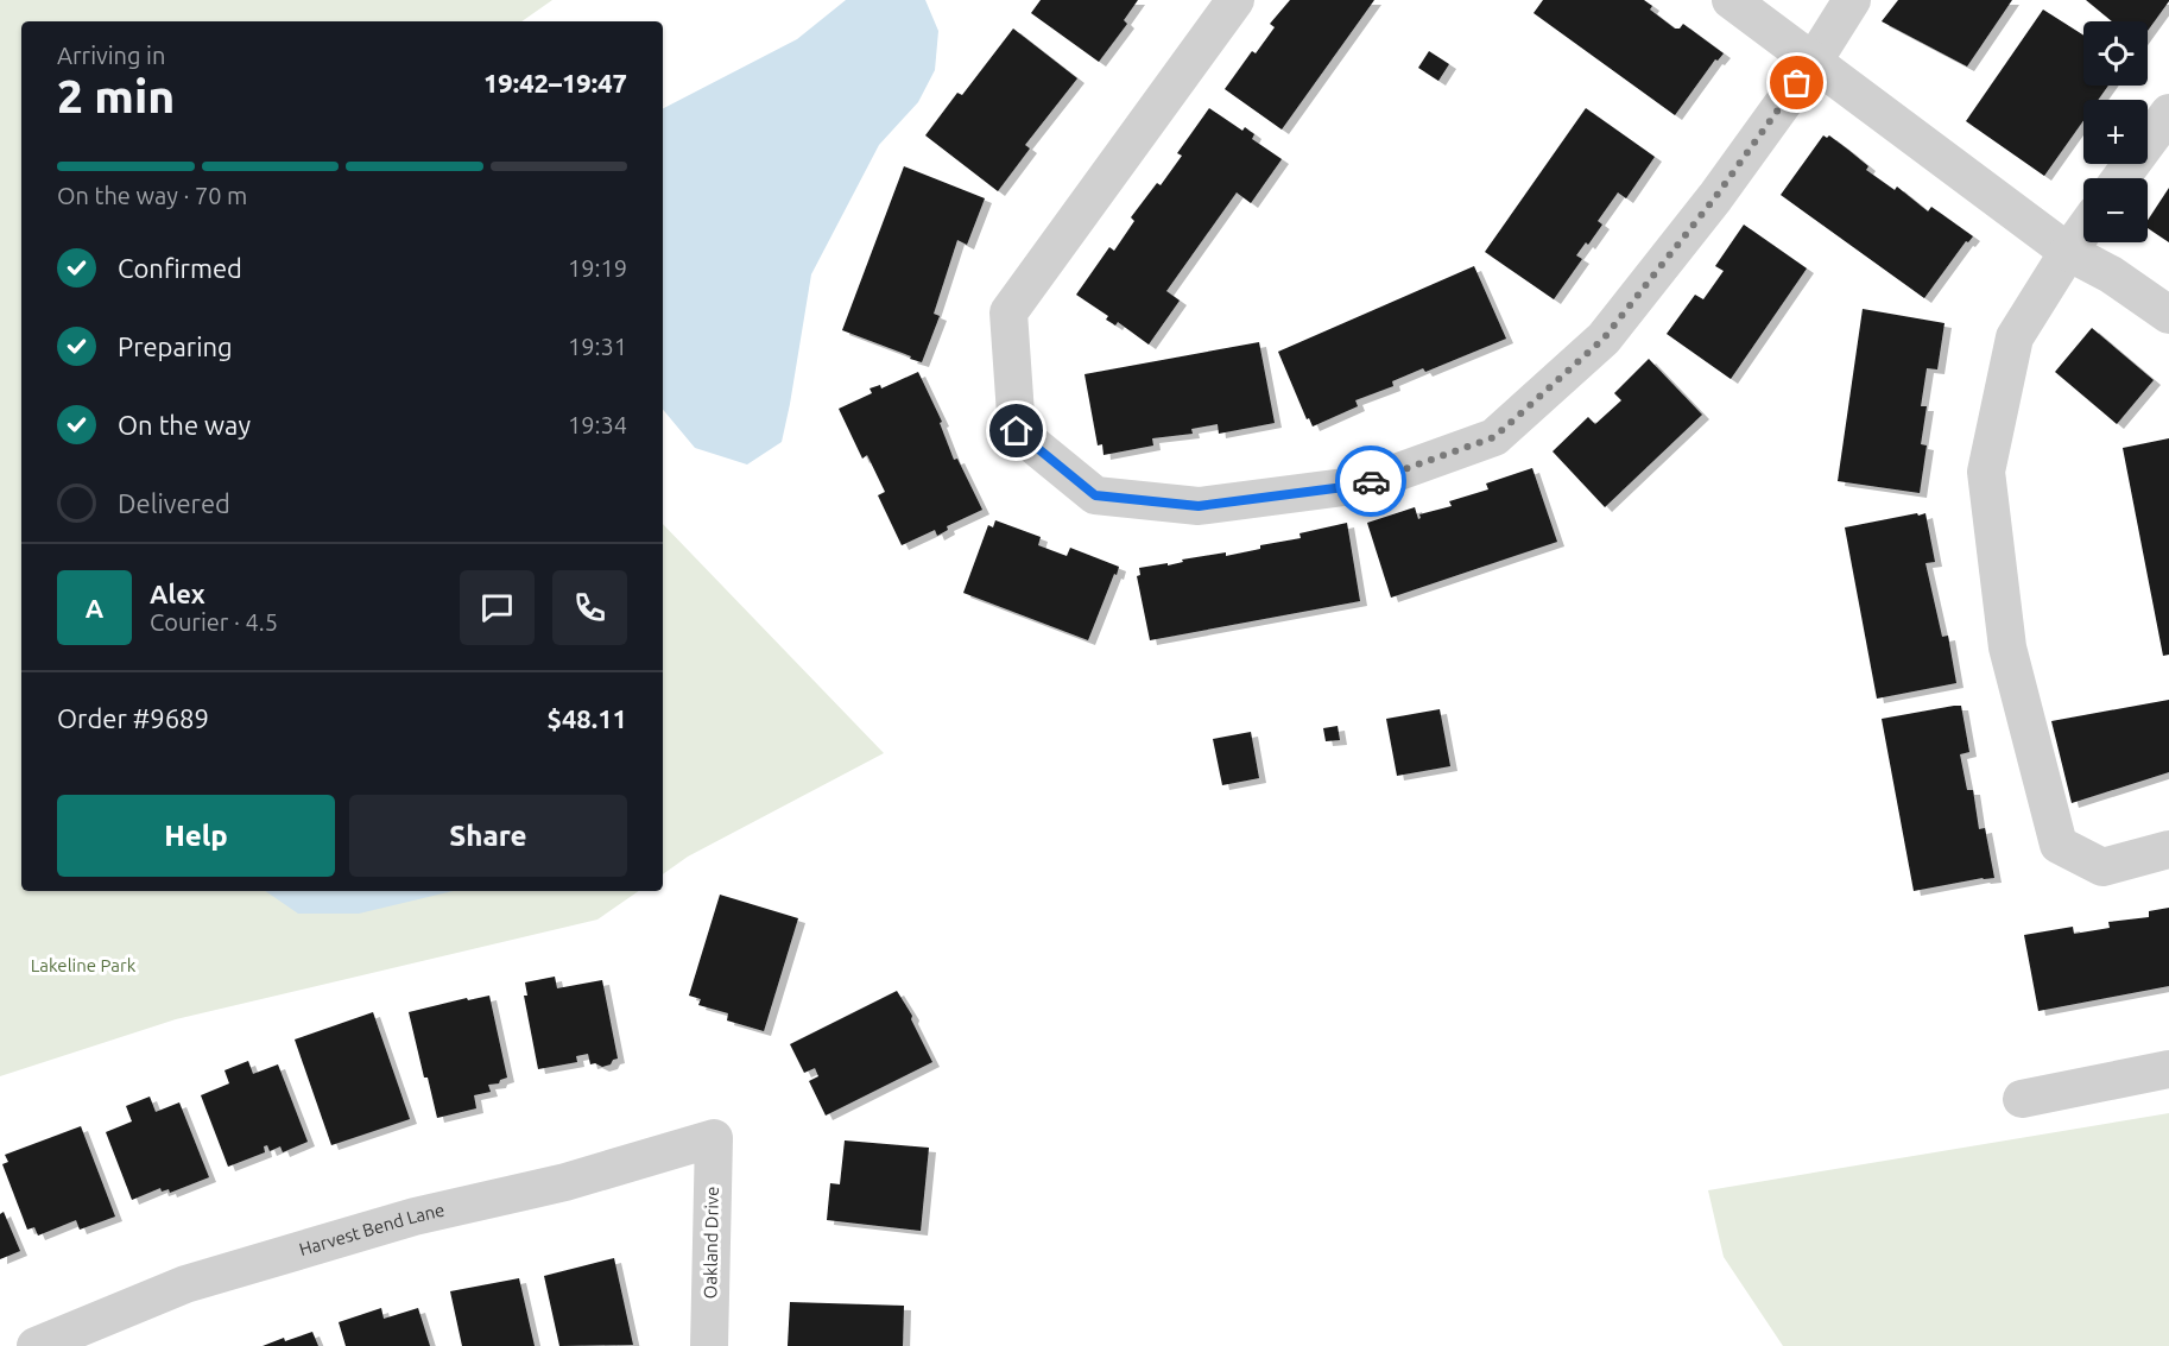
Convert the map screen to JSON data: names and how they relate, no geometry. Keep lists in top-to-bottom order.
{
  "streets": {
    "street": ["Harvest Bend Lane", "Oakland Drive"]
  },
  "crossings": [
    ["Harvest Bend Lane", "Oakland Drive"]
  ],
  "parks": ["Lakeline Park"],
  "page": {
    "map_buttons": ["+", "−"],
    "heading": ["2 min", "Arriving in", "19:42–19:47"],
    "panel": [
      "Alex",
      "Courier · 4.5",
      "Order #9689",
      "$48.11"
    ],
    "bar": "On the way · 70 m",
    "list": [
      ["Confirmed", "19:19"],
      ["Preparing", "19:31"],
      ["On the way", "19:34"],
      "Delivered"
    ],
    "round": "A",
    "buttons": ["Help", "Share"]
  }
}
